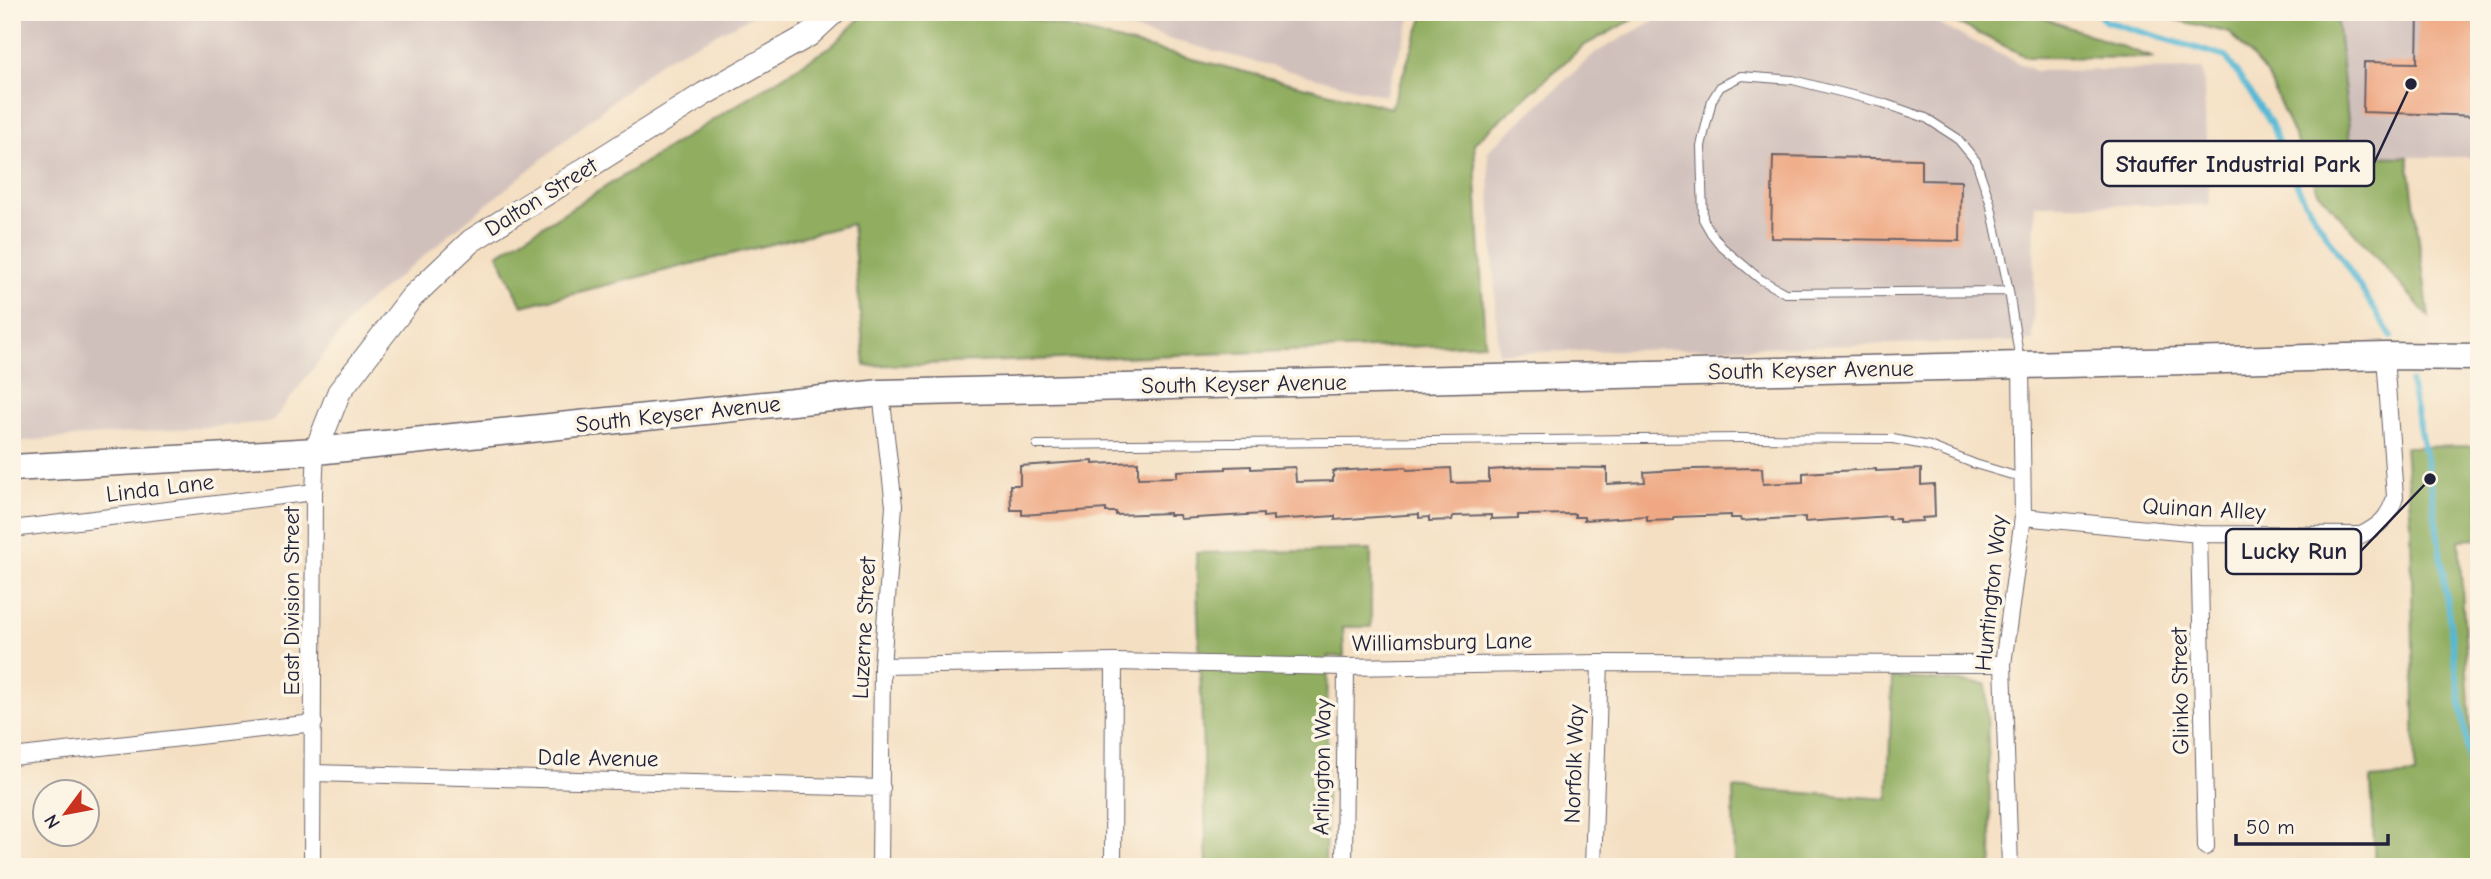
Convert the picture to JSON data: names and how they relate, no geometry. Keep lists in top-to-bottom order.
{
  "streets": {
    "main road": ["South Keyser Avenue"],
    "street": [
      "Dalton Street",
      "Linda Lane",
      "Quinan Alley",
      "Huntington Way",
      "East Division Street",
      "Luzerne Street",
      "Williamsburg Lane",
      "Glinko Street",
      "Dale Avenue",
      "Norfolk Way",
      "Arlington Way"
    ]
  },
  "crossings": [
    ["Dalton Street", "South Keyser Avenue"],
    ["Dalton Street", "East Division Street"],
    ["South Keyser Avenue", "Quinan Alley"],
    ["South Keyser Avenue", "Huntington Way"],
    ["South Keyser Avenue", "East Division Street"],
    ["South Keyser Avenue", "Luzerne Street"],
    ["Linda Lane", "East Division Street"],
    ["Quinan Alley", "Huntington Way"],
    ["Quinan Alley", "Glinko Street"],
    ["Huntington Way", "Williamsburg Lane"],
    ["East Division Street", "Dale Avenue"],
    ["Luzerne Street", "Williamsburg Lane"],
    ["Luzerne Street", "Dale Avenue"],
    ["Williamsburg Lane", "Norfolk Way"],
    ["Williamsburg Lane", "Arlington Way"]
  ],
  "places": ["Stauffer Industrial Park", "Lucky Run"],
  "scale_bar": "50 m",
  "north": "bottom left"
}
